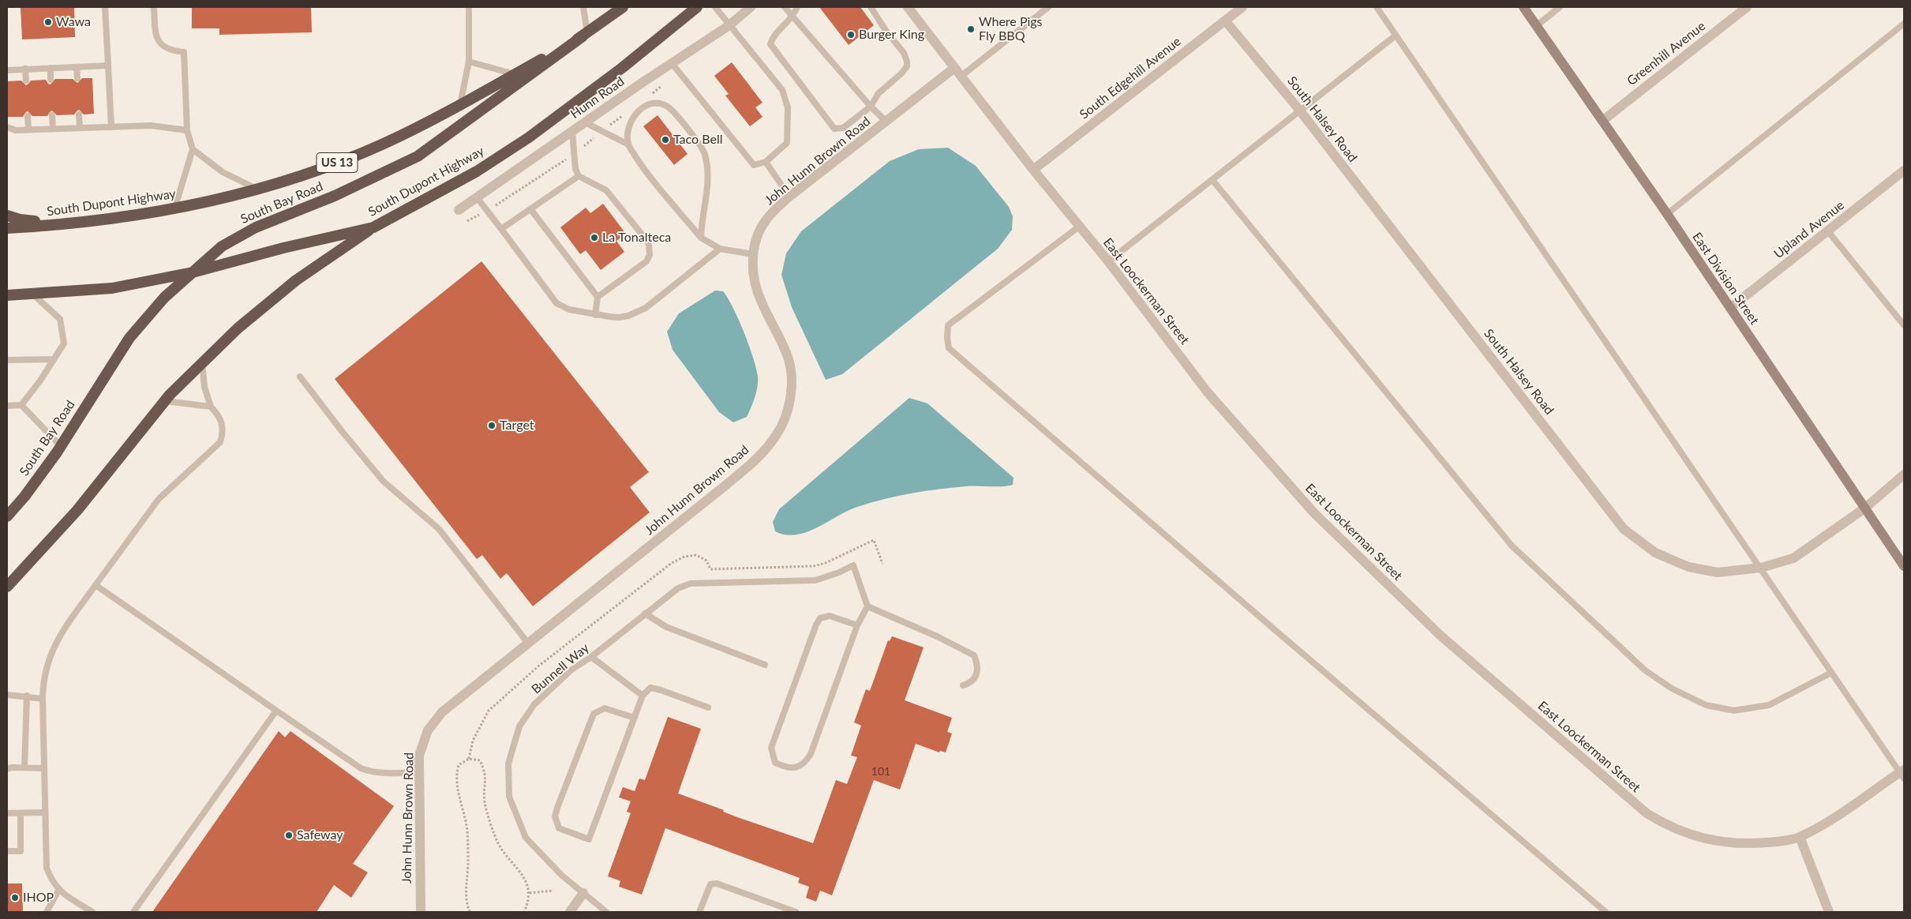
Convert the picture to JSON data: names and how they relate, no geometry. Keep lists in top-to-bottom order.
{
  "streets": {
    "highway": ["US 13", "South Dupont Highway", "South Bay Road"],
    "main road": ["East Division Street"],
    "street": [
      "Greenhill Avenue",
      "South Edgehill Avenue",
      "Hunn Road",
      "South Halsey Road",
      "John Hunn Brown Road",
      "Upland Avenue",
      "East Loockerman Street"
    ],
    "lane": ["Bunnell Way"]
  },
  "crossings": [
    ["Greenhill Avenue", "East Division Street"],
    ["South Edgehill Avenue", "South Halsey Road"],
    ["South Edgehill Avenue", "East Loockerman Street"],
    ["South Halsey Road", "East Division Street"],
    ["John Hunn Brown Road", "East Loockerman Street"],
    ["South Dupont Highway", "South Bay Road"],
    ["Upland Avenue", "East Division Street"]
  ],
  "places": [
    "Wawa",
    "Where Pigs Fly BBQ",
    "Burger King",
    "Taco Bell",
    "La Tonalteca",
    "Target",
    "Safeway",
    "IHOP"
  ],
  "house_numbers": ["101"]
}
